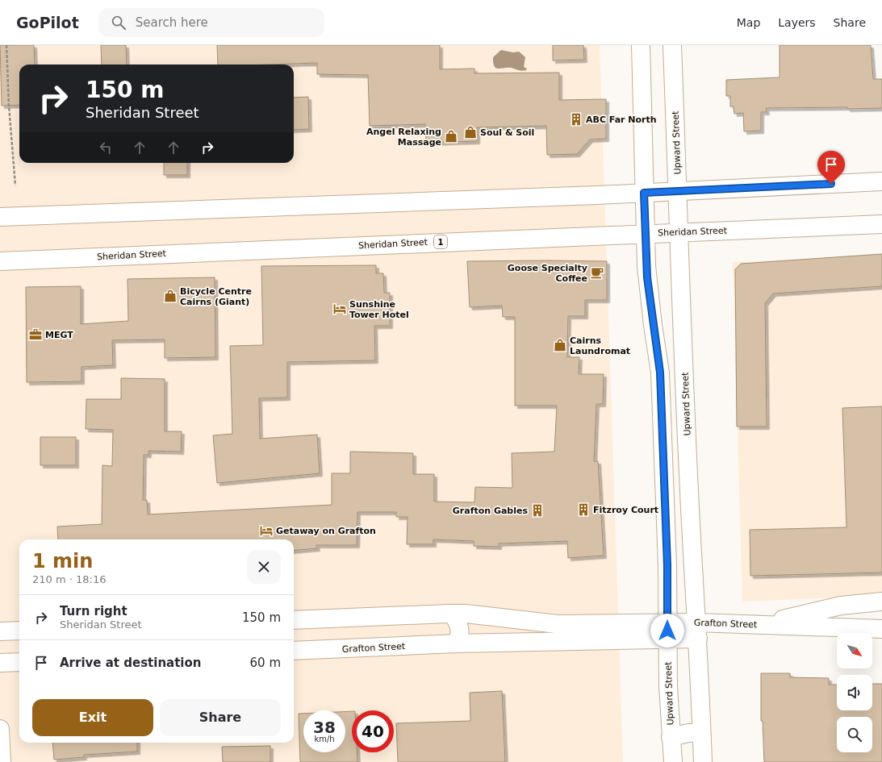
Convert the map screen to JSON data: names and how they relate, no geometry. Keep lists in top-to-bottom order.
{
  "streets": {
    "main road": [
      "Upward Street",
      "Sheridan Street",
      "1",
      "Grafton Street"
    ]
  },
  "crossings": [
    ["Upward Street", "Sheridan Street"],
    ["Upward Street", "Grafton Street"]
  ],
  "places": {
    "building": ["ABC Far North", "Fitzroy Court", "Grafton Gables"],
    "shop": [
      "Soul & Soil",
      "Angel Relaxing Massage",
      "Bicycle Centre Cairns (Giant)",
      "Cairns Laundromat"
    ],
    "cafe": ["Goose Specialty Coffee"],
    "hotel": ["Sunshine Tower Hotel", "Getaway on Grafton"],
    "office": ["MEGT"]
  },
  "north": "bottom right",
  "page": {
    "header": "GoPilot",
    "search": "Search here",
    "nav": ["Map", "Layers", "Share"],
    "turn": ["150 m", "Sheridan Street"],
    "heading": ["1 min", "210 m · 18:16"],
    "list": [
      {
        "name": "Turn right",
        "note": "Sheridan Street",
        "value": "150 m"
      },
      {
        "name": "Arrive at destination",
        "value": "60 m"
      }
    ],
    "buttons": ["Exit", "Share"],
    "speed": "38 km/h",
    "limit": "40"
  }
}
